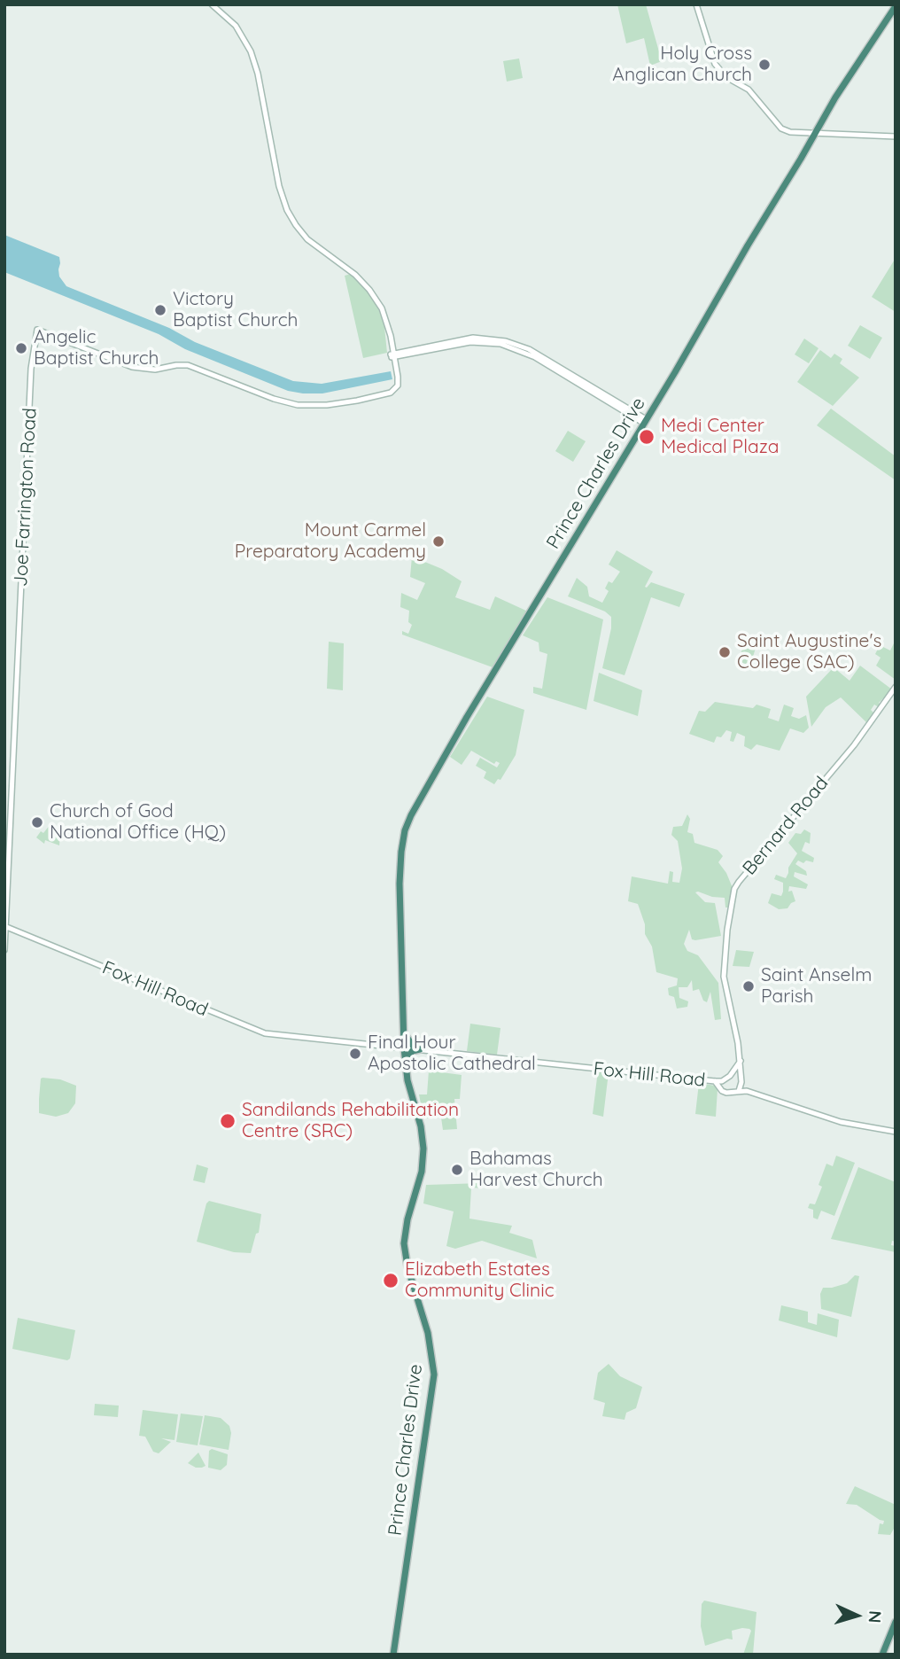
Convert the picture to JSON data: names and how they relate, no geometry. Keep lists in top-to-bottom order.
{
  "streets": {
    "highway": ["Prince Charles Drive"],
    "main road": ["Joe Farrington Road", "Bernard Road", "Fox Hill Road"]
  },
  "crossings": [
    ["Prince Charles Drive", "Fox Hill Road"],
    ["Joe Farrington Road", "Fox Hill Road"]
  ],
  "places": [
    "Holy Cross Anglican Church",
    "Victory Baptist Church",
    "Angelic Baptist Church",
    "Medi Center Medical Plaza",
    "Mount Carmel Preparatory Academy",
    "Saint Augustine's College (SAC)",
    "Church of God National Office (HQ)",
    "Saint Anselm Parish",
    "Final Hour Apostolic Cathedral",
    "Sandilands Rehabilitation Centre (SRC)",
    "Bahamas Harvest Church",
    "Elizabeth Estates Community Clinic"
  ],
  "north": "right"
}
